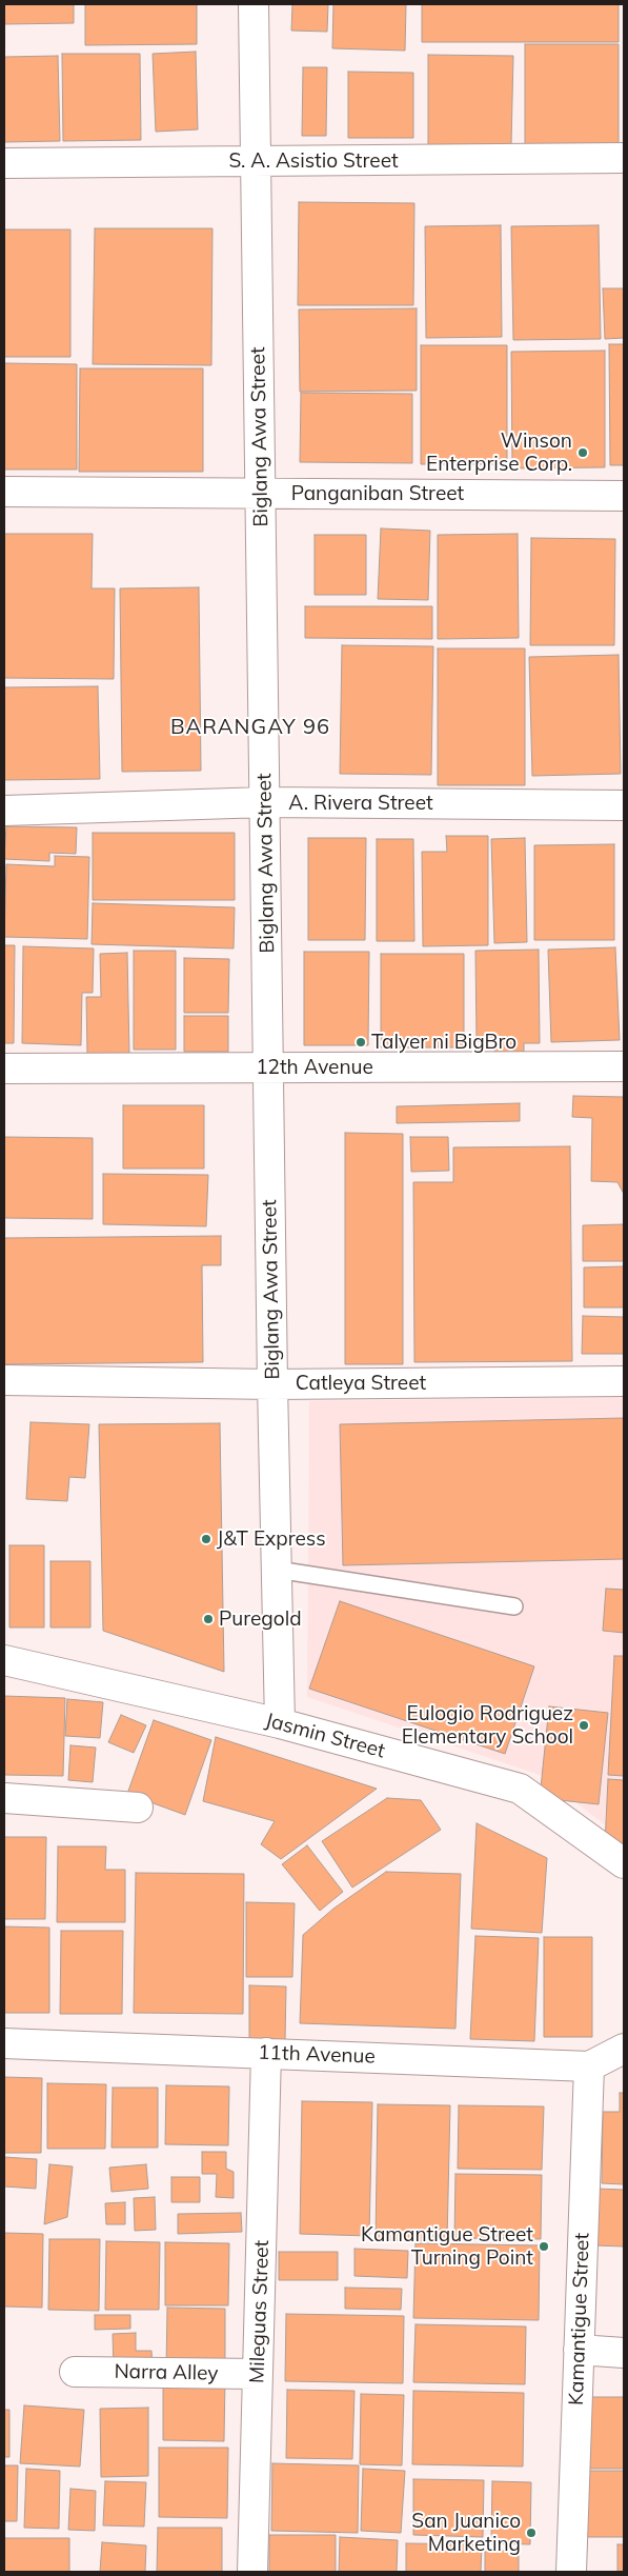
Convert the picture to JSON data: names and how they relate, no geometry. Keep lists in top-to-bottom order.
{
  "streets": {
    "street": [
      "S. A. Asistio Street",
      "Biglang Awa Street",
      "Panganiban Street",
      "A. Rivera Street",
      "12th Avenue",
      "Catleya Street",
      "Jasmin Street",
      "11th Avenue",
      "Mileguas Street",
      "Kamantigue Street",
      "Narra Alley"
    ]
  },
  "crossings": [
    ["S. A. Asistio Street", "Biglang Awa Street"],
    ["Biglang Awa Street", "Panganiban Street"],
    ["Biglang Awa Street", "A. Rivera Street"],
    ["Biglang Awa Street", "12th Avenue"],
    ["Biglang Awa Street", "Catleya Street"],
    ["Biglang Awa Street", "Jasmin Street"],
    ["11th Avenue", "Mileguas Street"],
    ["11th Avenue", "Kamantigue Street"],
    ["Mileguas Street", "Narra Alley"]
  ],
  "districts": ["BARANGAY 96"],
  "places": [
    "Winson Enterprise Corp.",
    "Talyer ni BigBro",
    "J&T Express",
    "Puregold",
    "Eulogio Rodriguez Elementary School",
    "Kamantigue Street Turning Point",
    "San Juanico Marketing"
  ]
}
